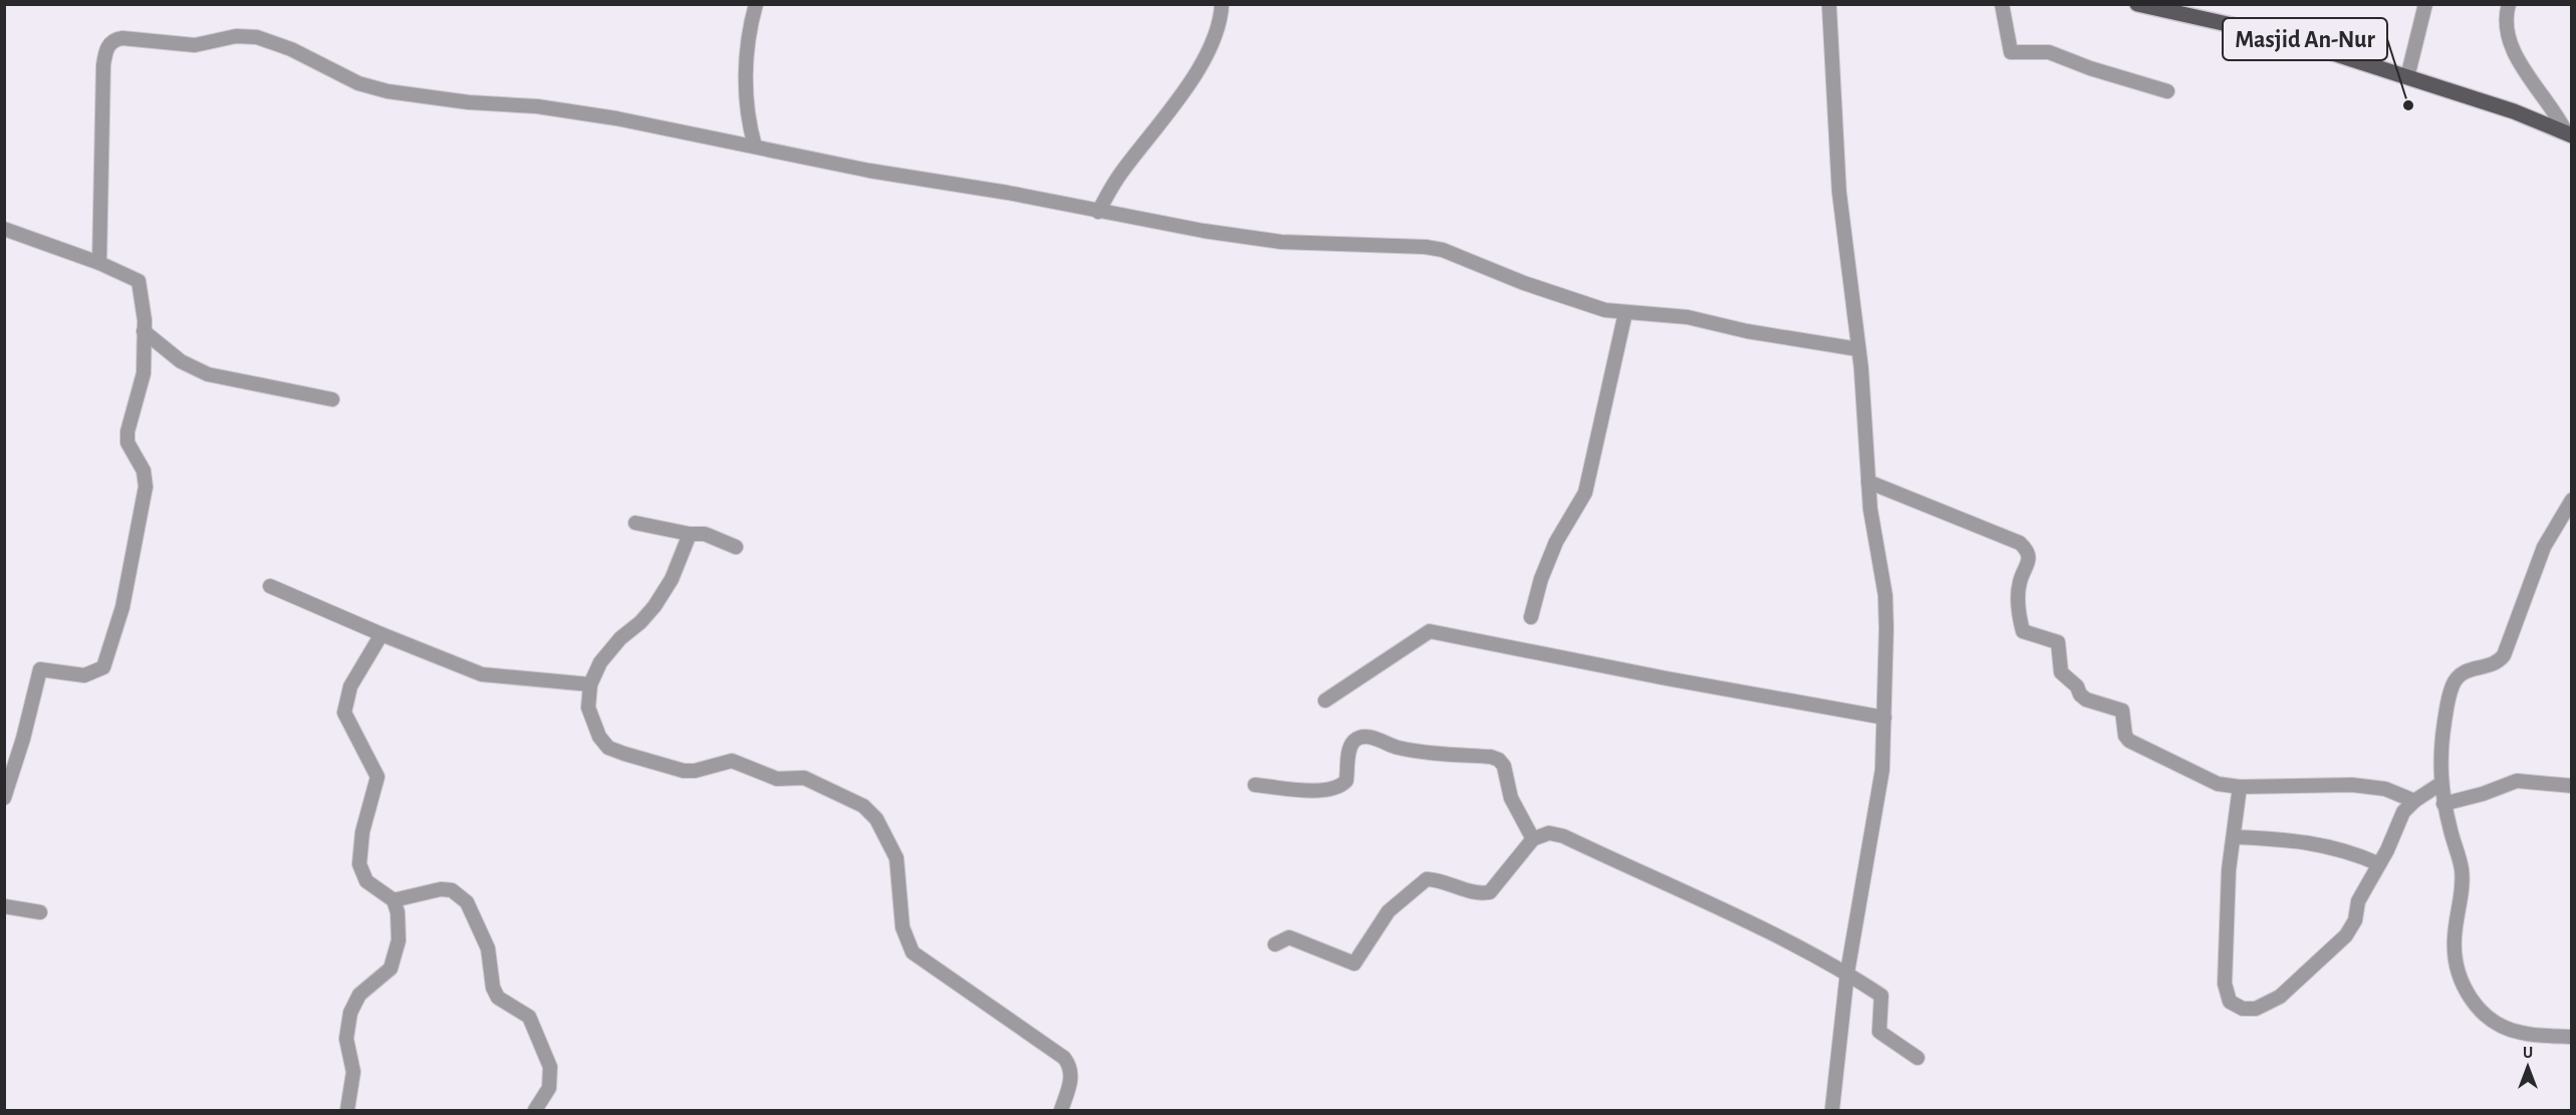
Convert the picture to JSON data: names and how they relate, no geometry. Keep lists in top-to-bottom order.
{
  "places": ["Masjid An-Nur"],
  "north": "top"
}
